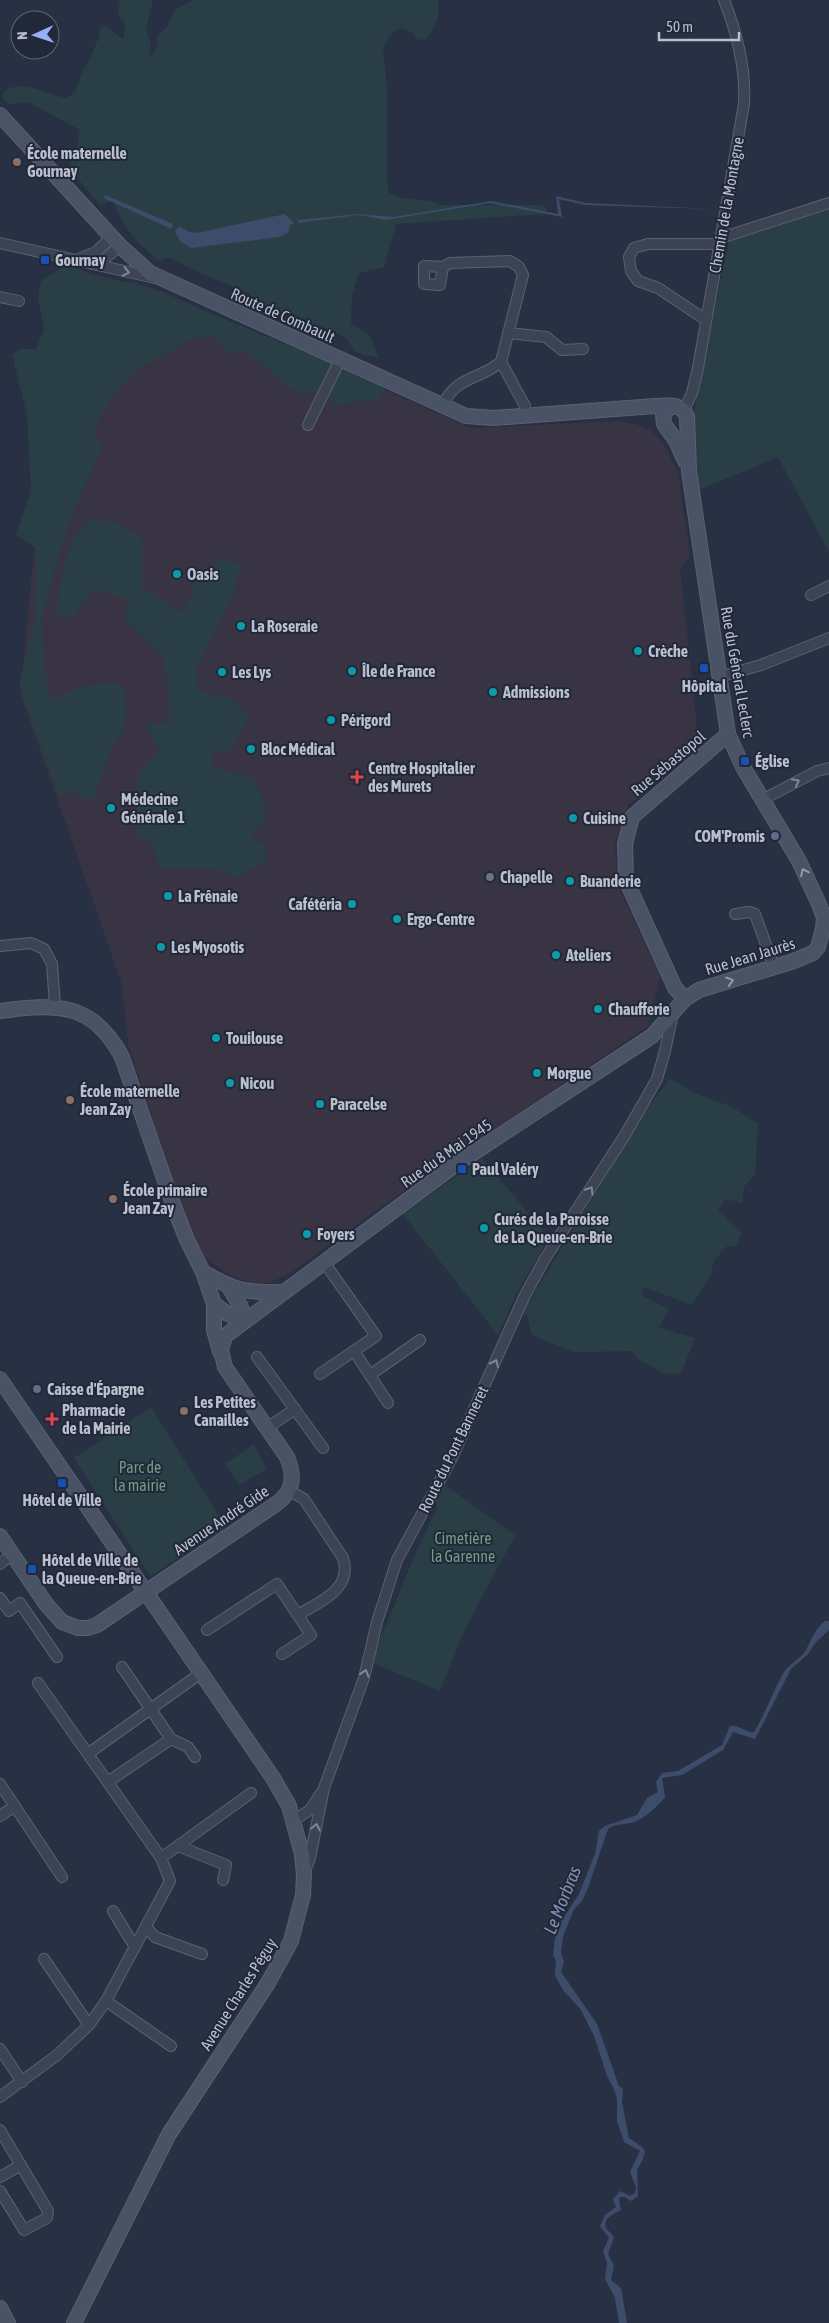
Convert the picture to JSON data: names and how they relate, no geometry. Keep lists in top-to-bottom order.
{
  "streets": {
    "main road": [
      "Route de Combault",
      "Rue du Général Leclerc",
      "Rue Sébastopol",
      "Rue Jean Jaurès",
      "Rue du 8 Mai 1945",
      "Avenue André Gide",
      "Avenue Charles Péguy"
    ],
    "street": ["Chemin de la Montagne", "Route du Pont Banneret"]
  },
  "crossings": [
    ["Chemin de la Montagne", "Route de Combault"],
    ["Chemin de la Montagne", "Rue du Général Leclerc"],
    ["Route de Combault", "Rue du Général Leclerc"],
    ["Rue du Général Leclerc", "Rue Sébastopol"],
    ["Rue du Général Leclerc", "Rue Jean Jaurès"],
    ["Rue Sébastopol", "Rue Jean Jaurès"],
    ["Rue Sébastopol", "Rue du 8 Mai 1945"],
    ["Rue Sébastopol", "Route du Pont Banneret"],
    ["Rue Jean Jaurès", "Rue du 8 Mai 1945"],
    ["Rue Jean Jaurès", "Route du Pont Banneret"],
    ["Rue du 8 Mai 1945", "Route du Pont Banneret"],
    ["Rue du 8 Mai 1945", "Avenue André Gide"],
    ["Route du Pont Banneret", "Avenue Charles Péguy"],
    ["Avenue André Gide", "Avenue Charles Péguy"]
  ],
  "one_way": ["Rue Jean Jaurès", "Route du Pont Banneret"],
  "water": ["Le Morbras"],
  "parks": ["Parc de la mairie", "Cimetière la Garenne"],
  "places": {
    "other": [
      "École maternelle Gournay",
      "Oasis",
      "La Roseraie",
      "Crèche",
      "Île de France",
      "Les Lys",
      "Admissions",
      "Périgord",
      "Bloc Médical",
      "Médecine Générale 1",
      "Cuisine",
      "COM'Promis",
      "Chapelle",
      "Buanderie",
      "La Frênaie",
      "Cafétéria",
      "Ergo-Centre",
      "Les Myosotis",
      "Ateliers",
      "Chaufferie",
      "Touilouse",
      "Morgue",
      "Nicou",
      "École maternelle Jean Zay",
      "Paracelse",
      "École primaire Jean Zay",
      "Curés de la Paroisse de La Queue-en-Brie",
      "Foyers",
      "Caisse d'Épargne",
      "Les Petites Canailles"
    ],
    "transit": [
      "Gournay",
      "Hôpital",
      "Église",
      "Paul Valéry",
      "Hôtel de Ville",
      "Hôtel de Ville de la Queue-en-Brie"
    ],
    "health": ["Centre Hospitalier des Murets", "Pharmacie de la Mairie"]
  },
  "scale_bar": "50 m",
  "north": "left"
}
